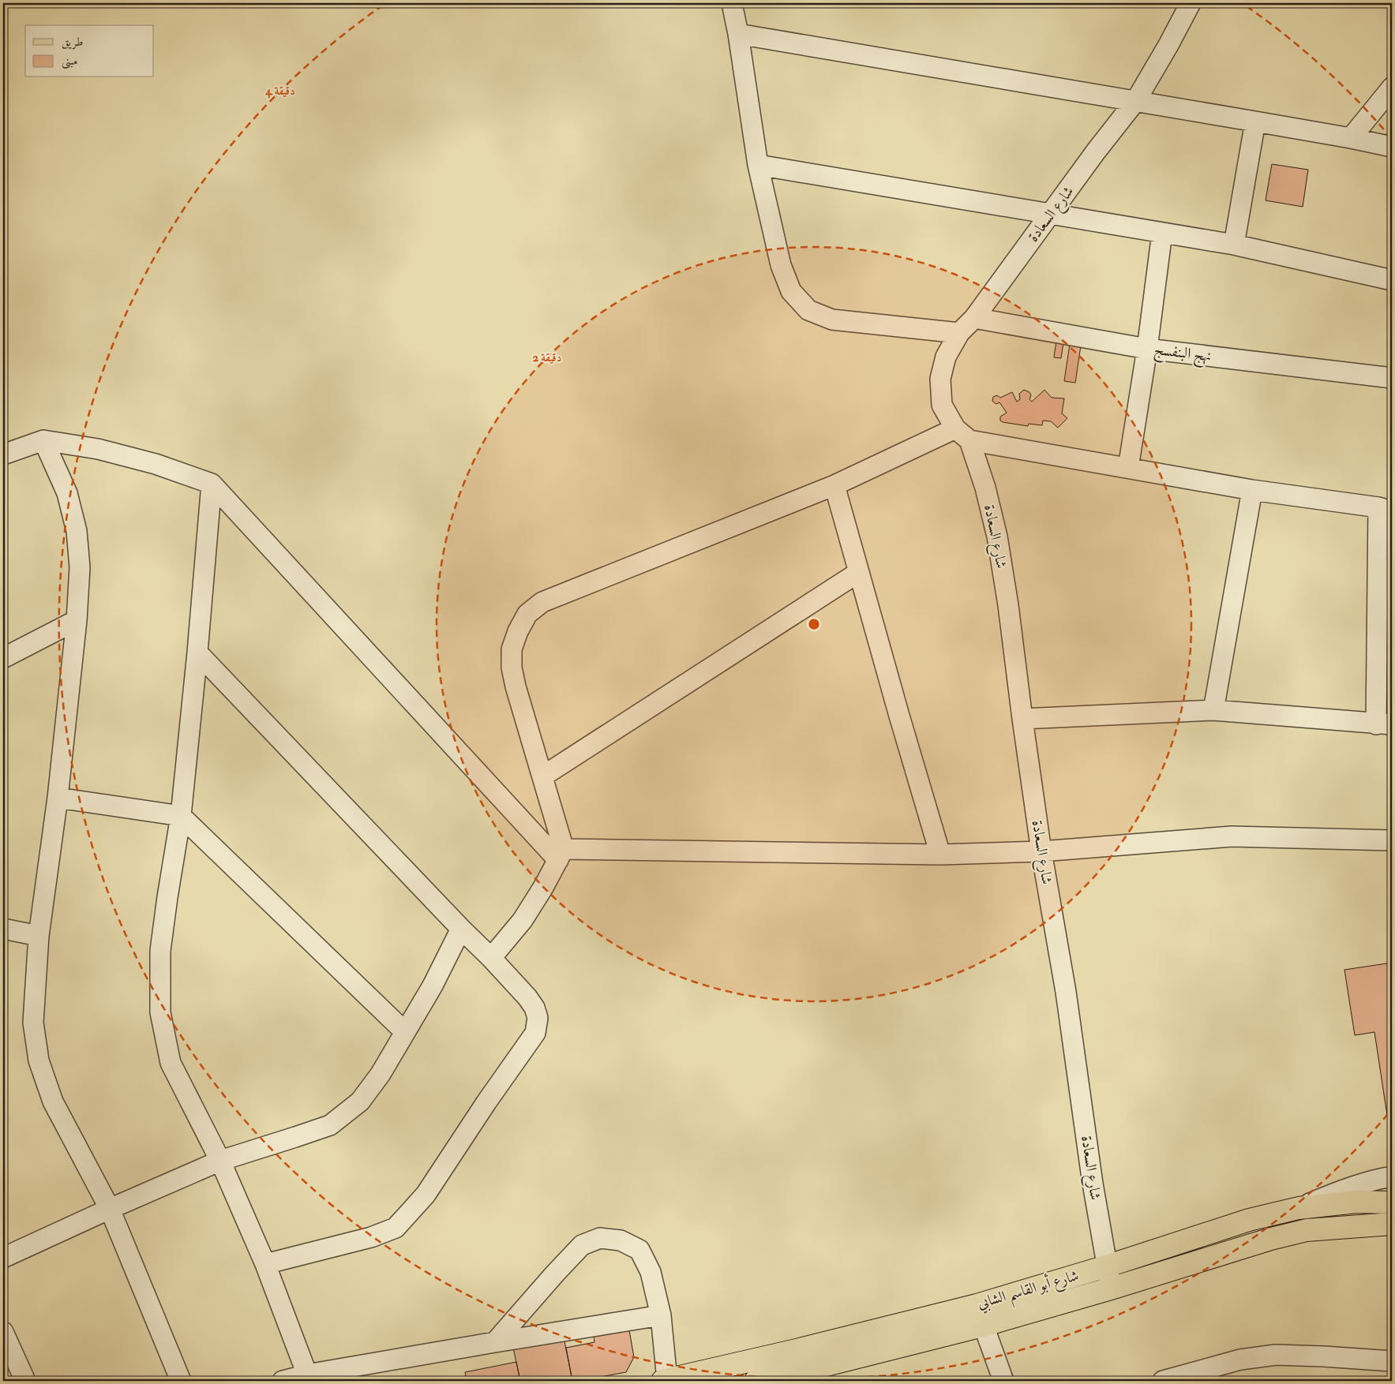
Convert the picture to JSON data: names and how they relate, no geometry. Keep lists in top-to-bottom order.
{
  "streets": {
    "main road": ["شارع أبو القاسم الشابي"],
    "street": ["شارع السعادة", "نهج البنفسج"]
  },
  "crossings": [
    ["شارع السعادة", "نهج البنفسج"],
    ["شارع السعادة", "شارع أبو القاسم الشابي"]
  ],
  "legend": ["طريق", "مبنى"],
  "rings": ["4 دقيقة", "2 دقيقة"]
}
